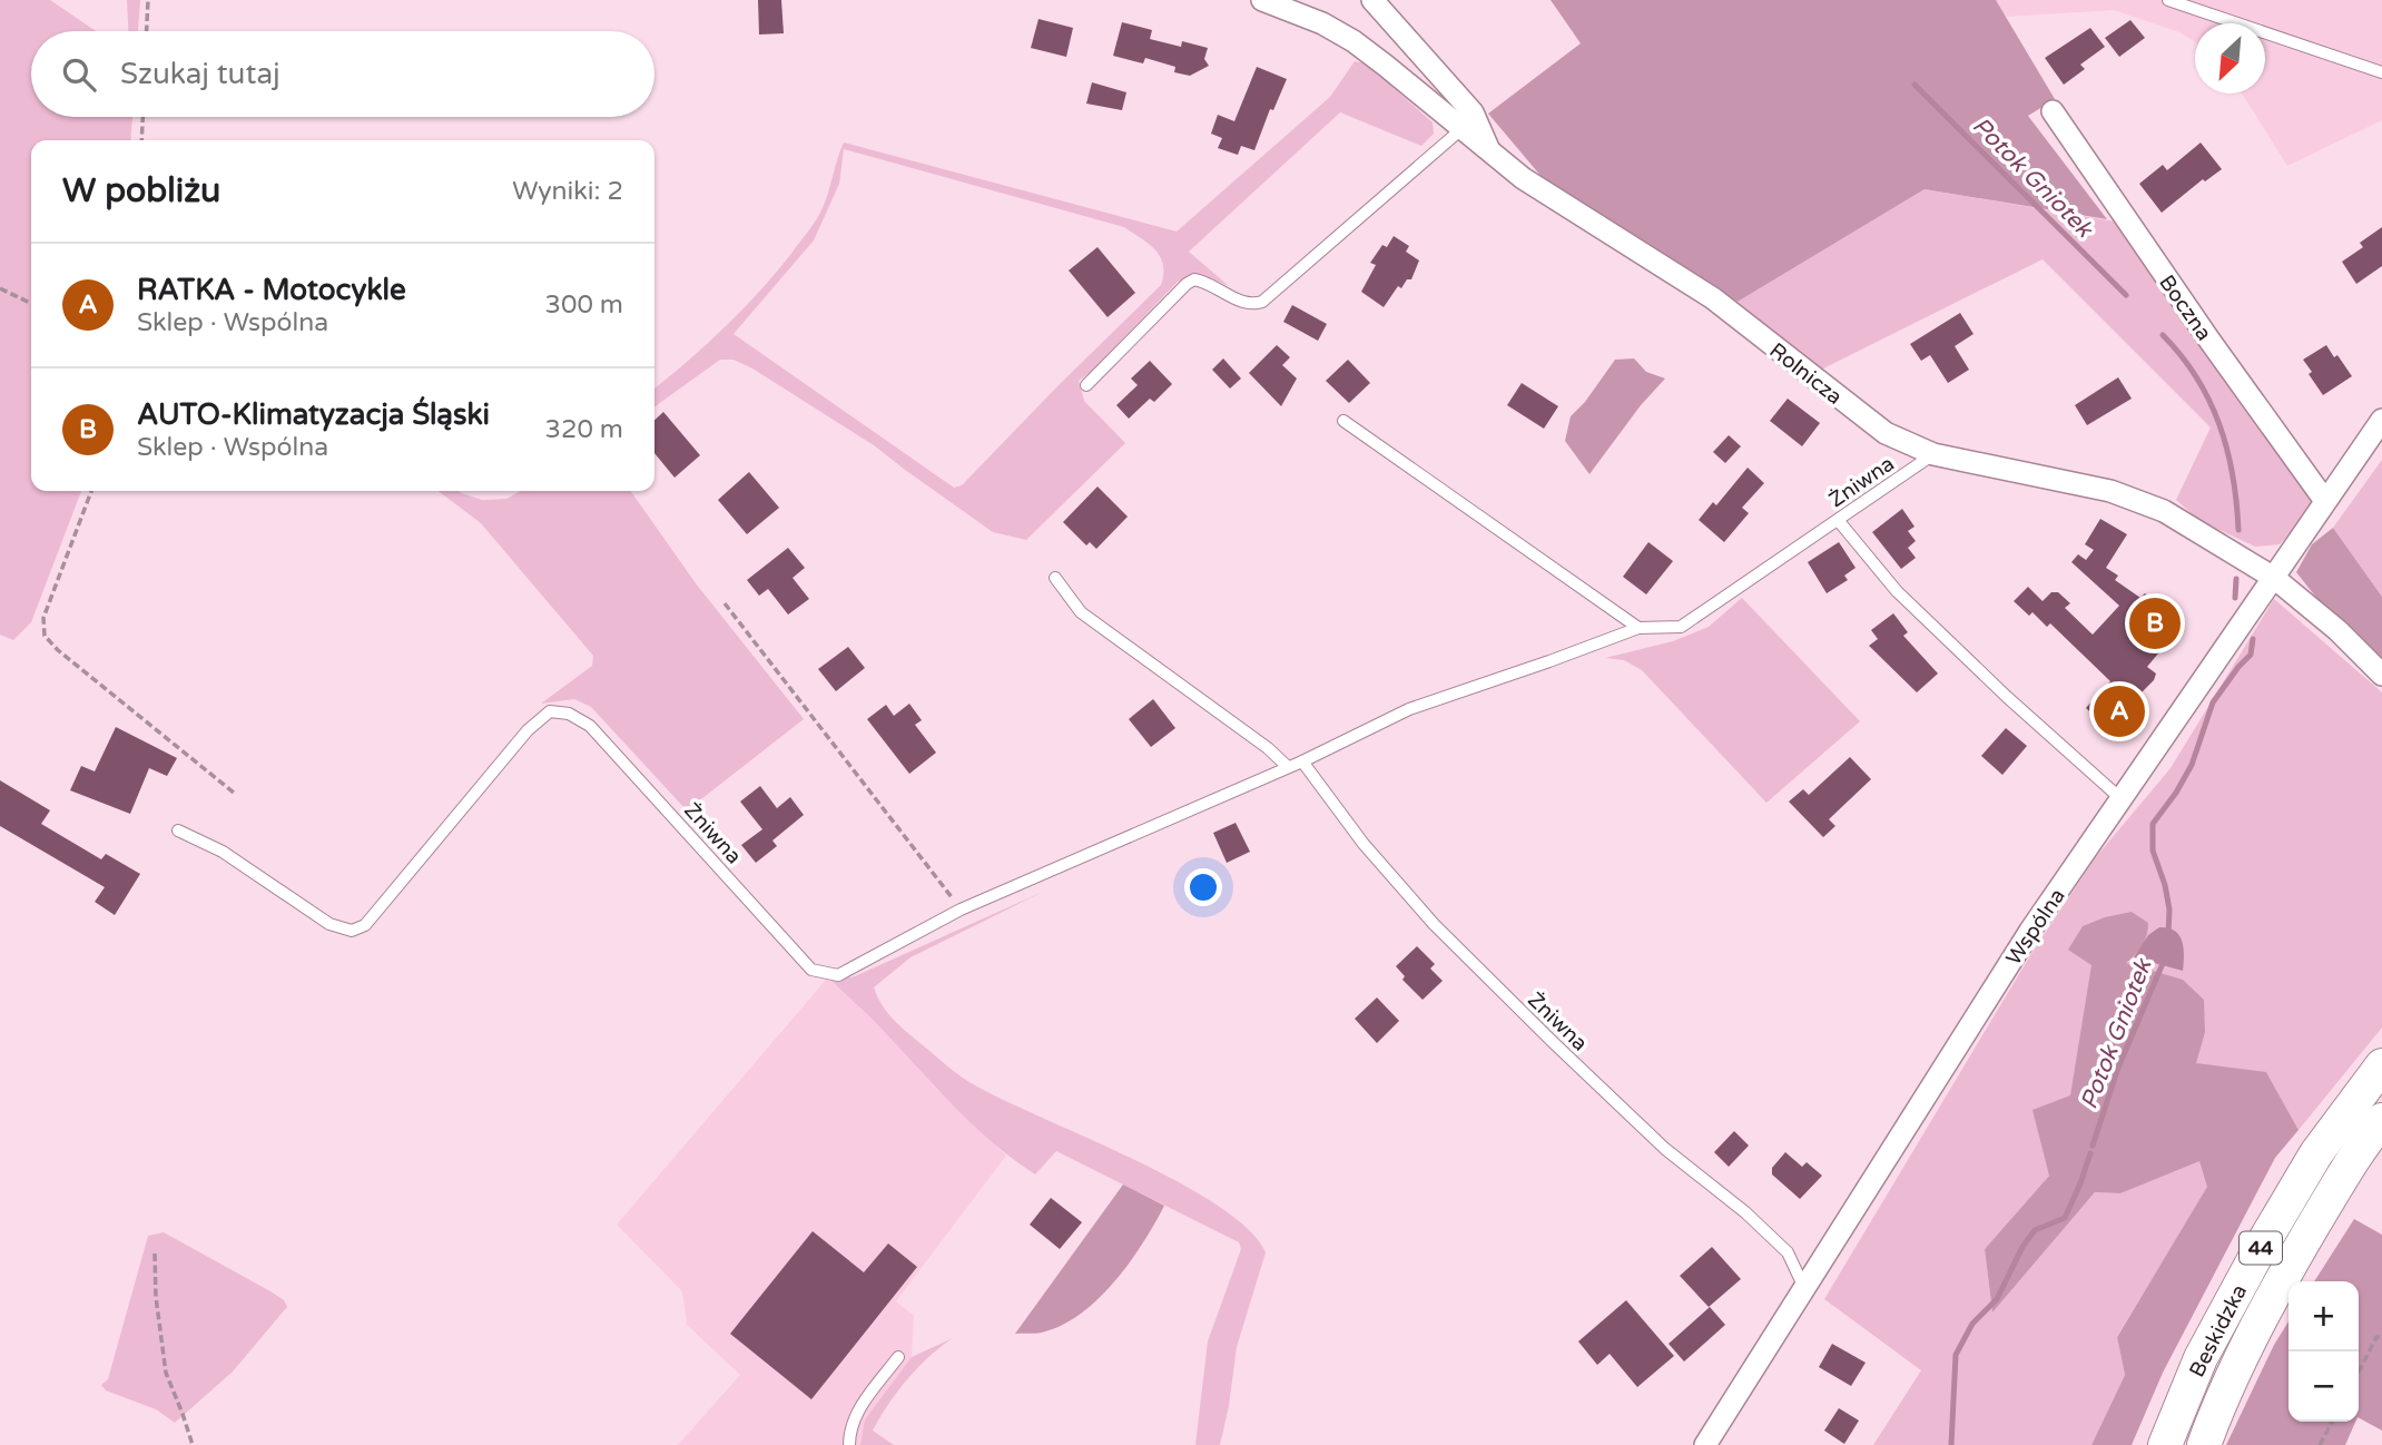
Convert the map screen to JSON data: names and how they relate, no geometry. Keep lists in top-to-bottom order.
{
  "streets": {
    "main road": ["44", "Beskidzka"],
    "street": ["Boczna", "Rolnicza", "Wspólna"],
    "lane": ["Żniwna"]
  },
  "crossings": [
    ["Boczna", "Wspólna"],
    ["Rolnicza", "Żniwna"],
    ["Rolnicza", "Wspólna"],
    ["Żniwna", "Wspólna"]
  ],
  "water": ["Potok Gniotek"],
  "north": "bottom left",
  "page": {
    "search": "Szukaj tutaj",
    "heading": ["W pobliżu", "Wyniki: 2"],
    "list": [
      {
        "mark": "A",
        "name": "RATKA - Motocykle",
        "note": "Sklep · Wspólna",
        "value": "300 m"
      },
      {
        "mark": "B",
        "name": "AUTO-Klimatyzacja Śląski",
        "note": "Sklep · Wspólna",
        "value": "320 m"
      }
    ],
    "pins": ["B", "A"],
    "map_buttons": ["+", "−"]
  }
}
